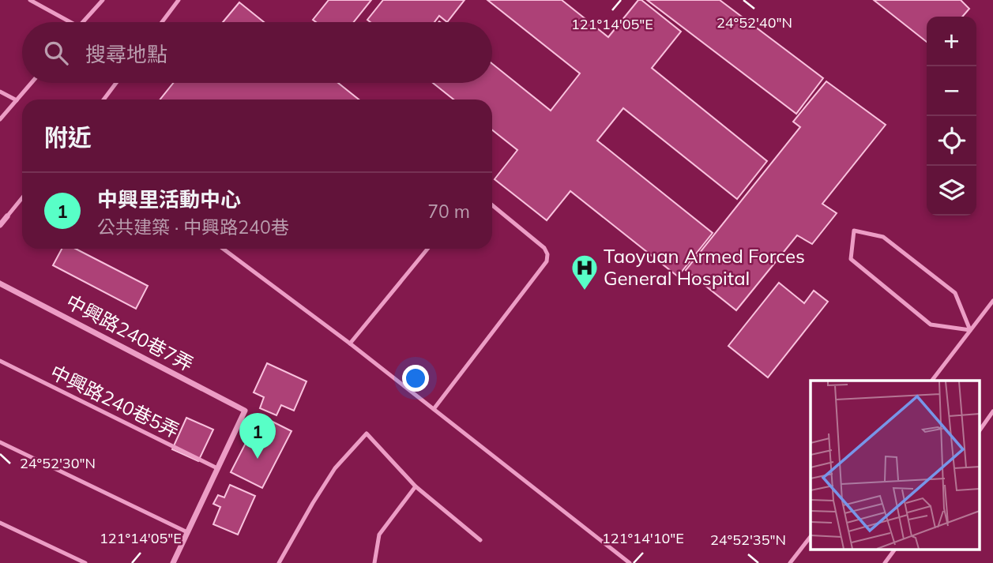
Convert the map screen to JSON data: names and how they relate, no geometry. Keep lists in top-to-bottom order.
{
  "streets": {
    "street": ["中興路240巷7弄"],
    "lane": ["中興路240巷5弄"]
  },
  "crossings": [
    ["中興路240巷7弄", "中興路240巷5弄"]
  ],
  "places": {
    "hospital": ["Taoyuan Armed Forces General Hospital"]
  },
  "page": {
    "map_buttons": ["+", "−"],
    "search": "搜尋地點",
    "heading": "附近",
    "list": [
      {
        "mark": "1",
        "name": "中興里活動中心",
        "note": "公共建築 · 中興路240巷",
        "value": "70 m"
      }
    ],
    "pins": "1"
  },
  "coordinates": [
    "24°52'40\"N",
    "121°14'05\"E",
    "24°52'30\"N",
    "121°14'10\"E",
    "24°52'35\"N"
  ]
}
